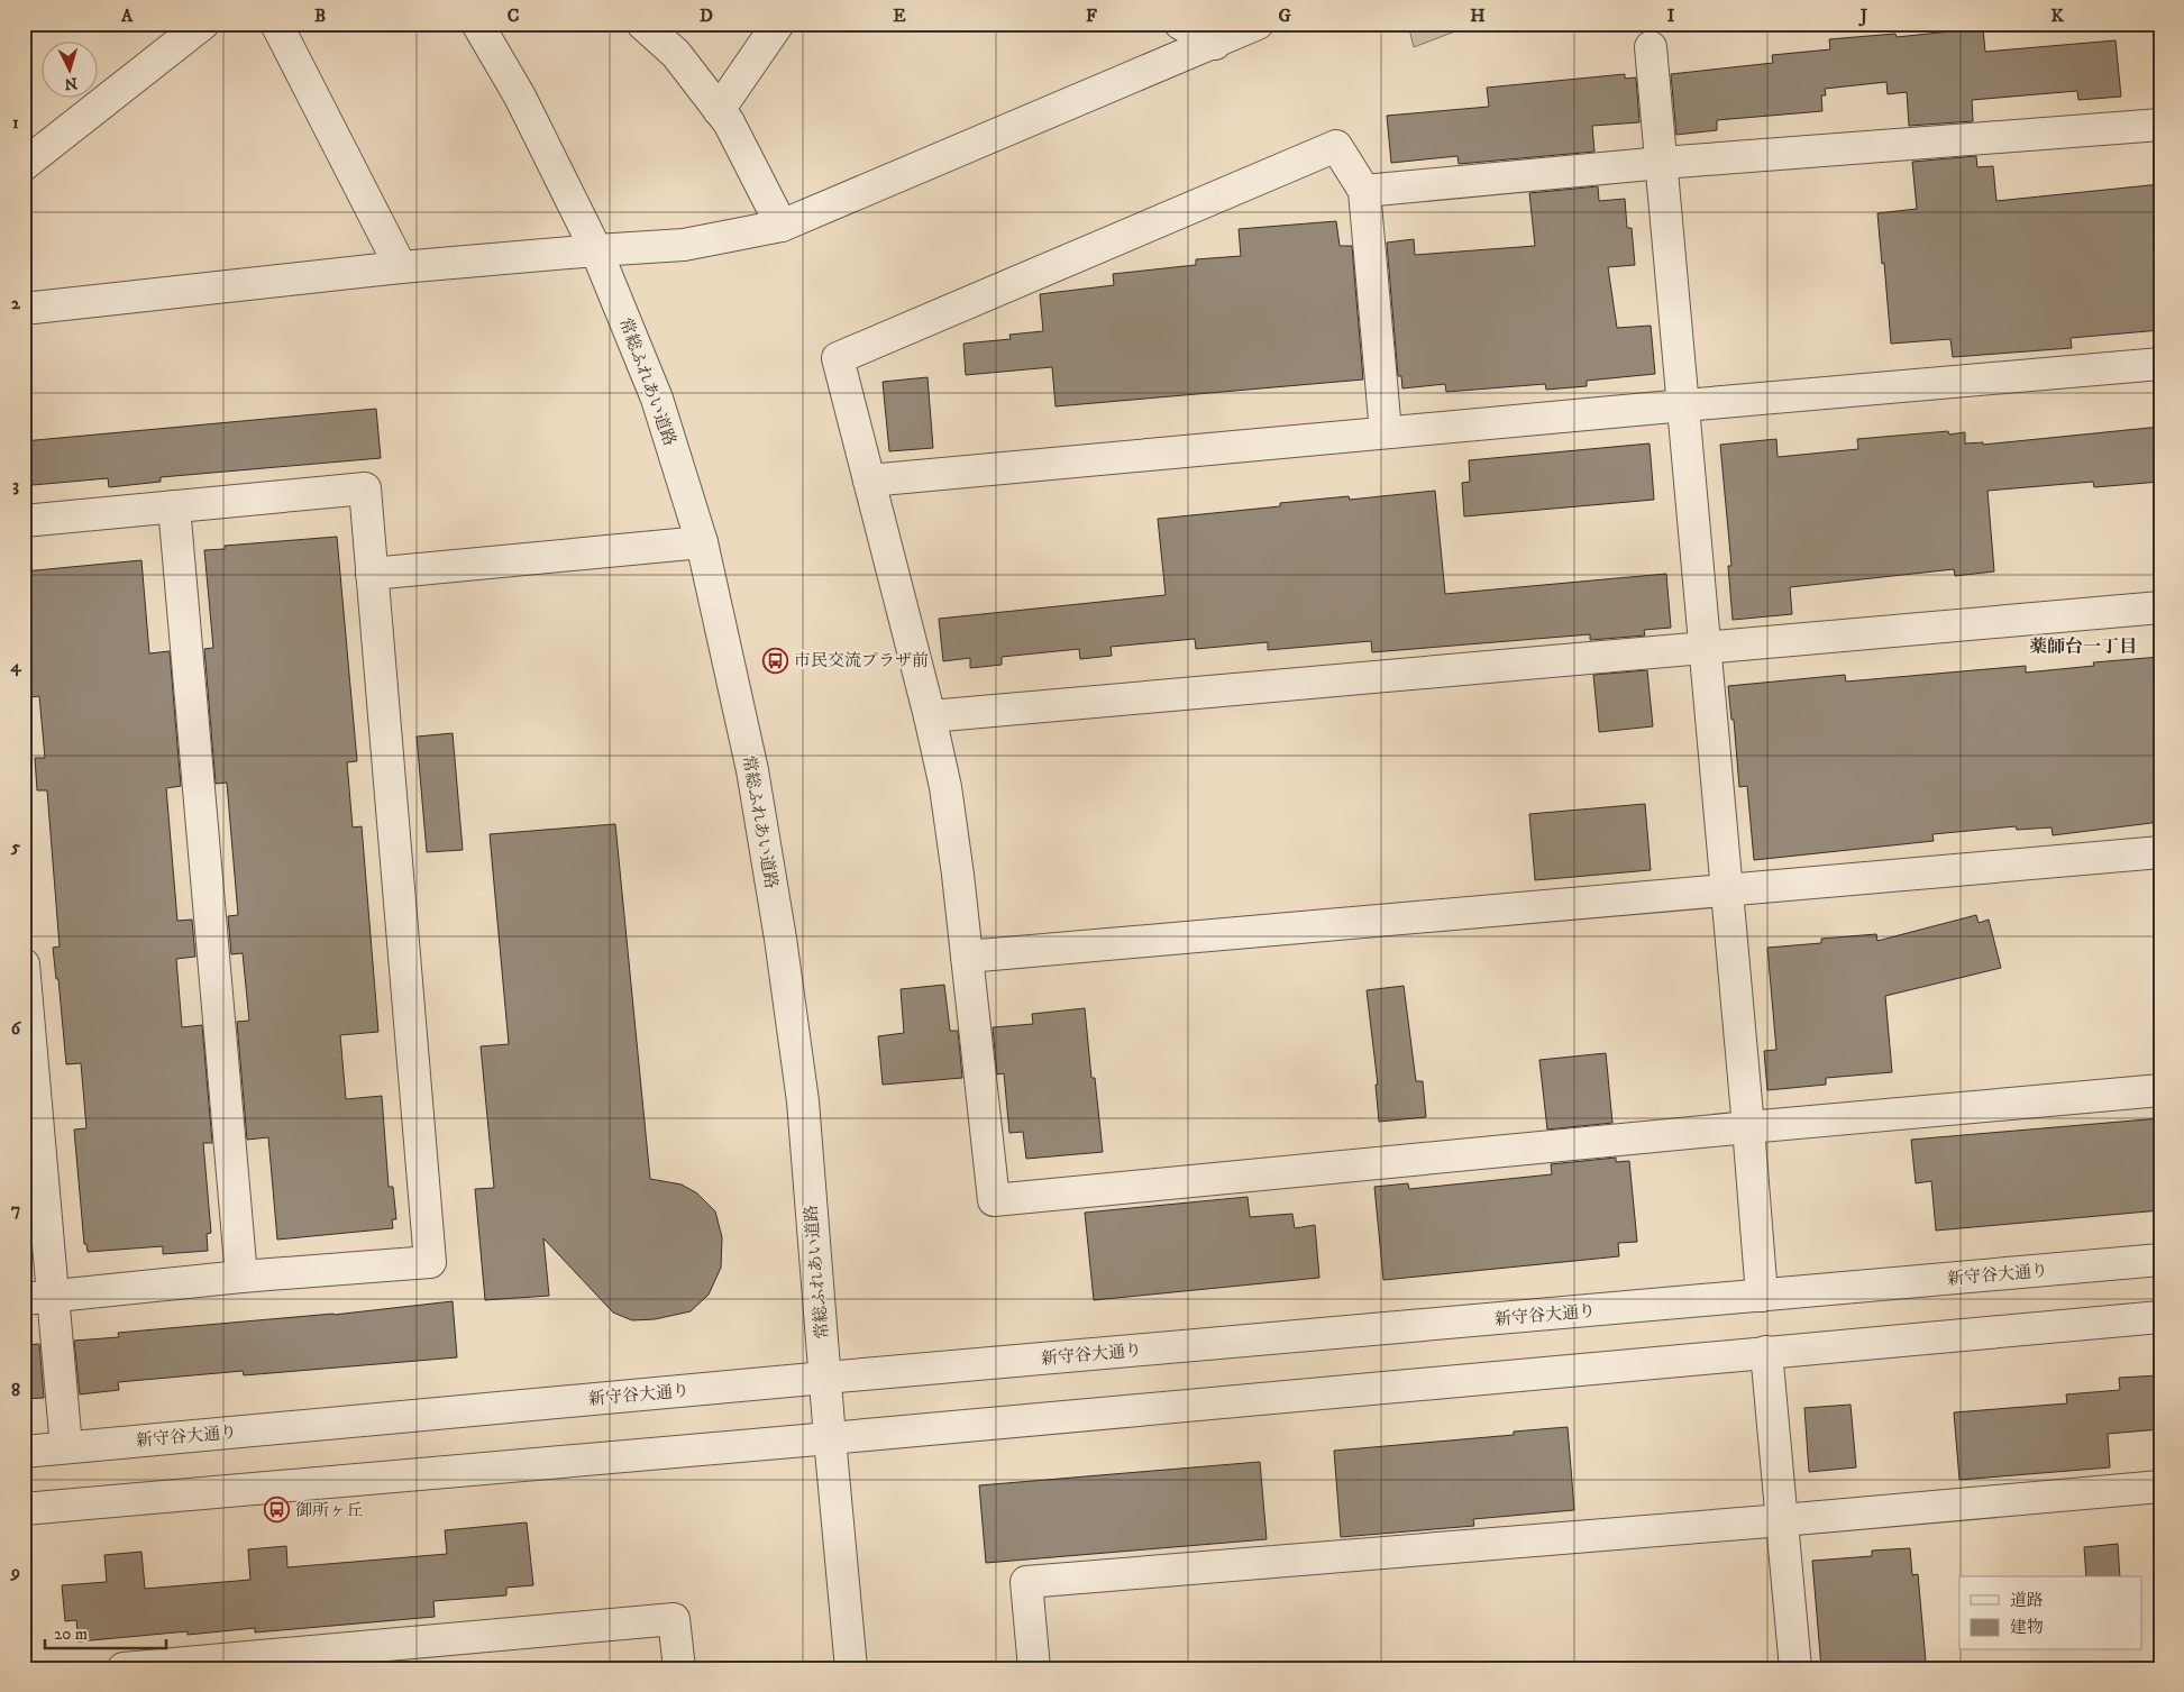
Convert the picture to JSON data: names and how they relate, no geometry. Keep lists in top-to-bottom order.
{
  "streets": {
    "street": ["常総ふれあい道路", "新守谷大通り"]
  },
  "crossings": [
    ["常総ふれあい道路", "新守谷大通り"]
  ],
  "districts": ["薬師台一丁目"],
  "places": {
    "bus stop": ["市民交流プラザ前", "御所ヶ丘"]
  },
  "legend": ["道路", "建物"],
  "scale_bar": "20 m",
  "north": "bottom",
  "grid": {
    "columns": [
      "A",
      "B",
      "C",
      "D",
      "E",
      "F",
      "G",
      "H",
      "I",
      "J",
      "K"
    ],
    "rows": [
      "1",
      "2",
      "3",
      "4",
      "5",
      "6",
      "7",
      "8",
      "9"
    ]
  }
}
